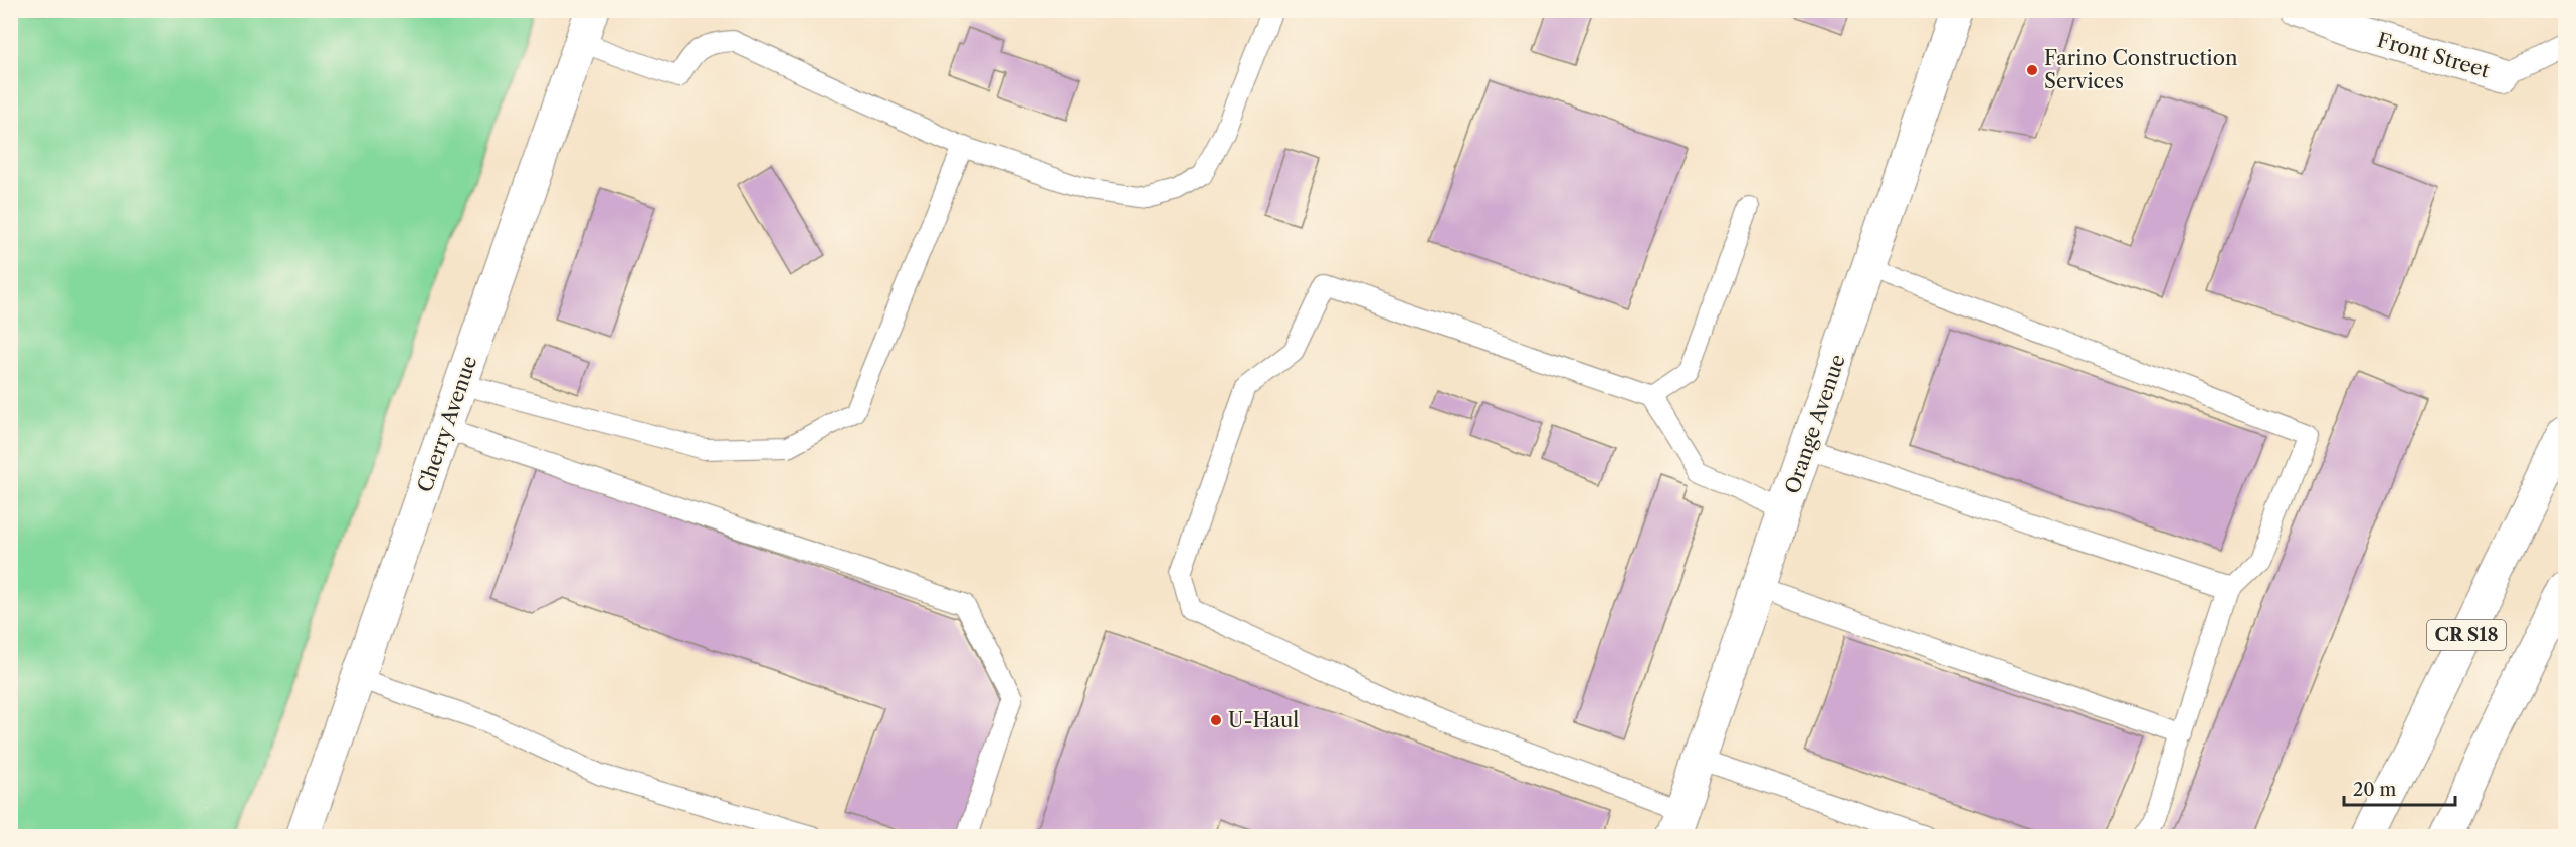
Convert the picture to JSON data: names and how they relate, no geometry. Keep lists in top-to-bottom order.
{
  "streets": {
    "street": [
      "Front Street",
      "Cherry Avenue",
      "Orange Avenue",
      "CR S18"
    ]
  },
  "places": ["Farino Construction Services", "U-Haul"],
  "scale_bar": "20 m"
}
